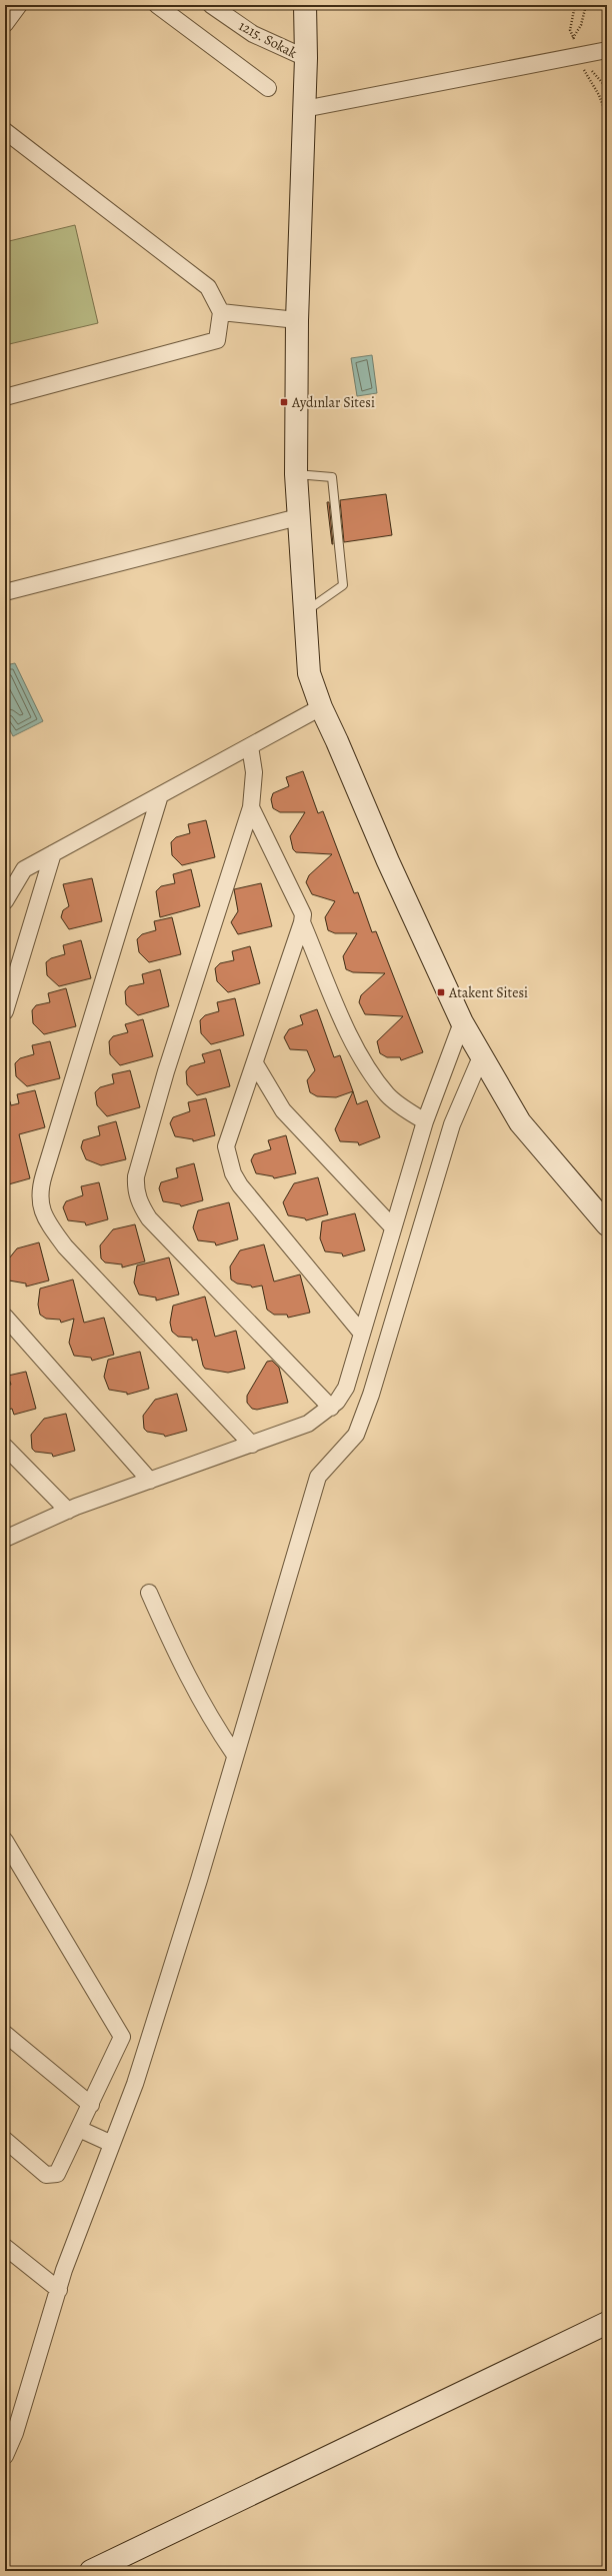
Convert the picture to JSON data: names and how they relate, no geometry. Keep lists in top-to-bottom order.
{
  "streets": {
    "street": ["1215. Sokak"]
  },
  "places": {
    "transit": ["Aydınlar Sitesi", "Atakent Sitesi"]
  }
}
